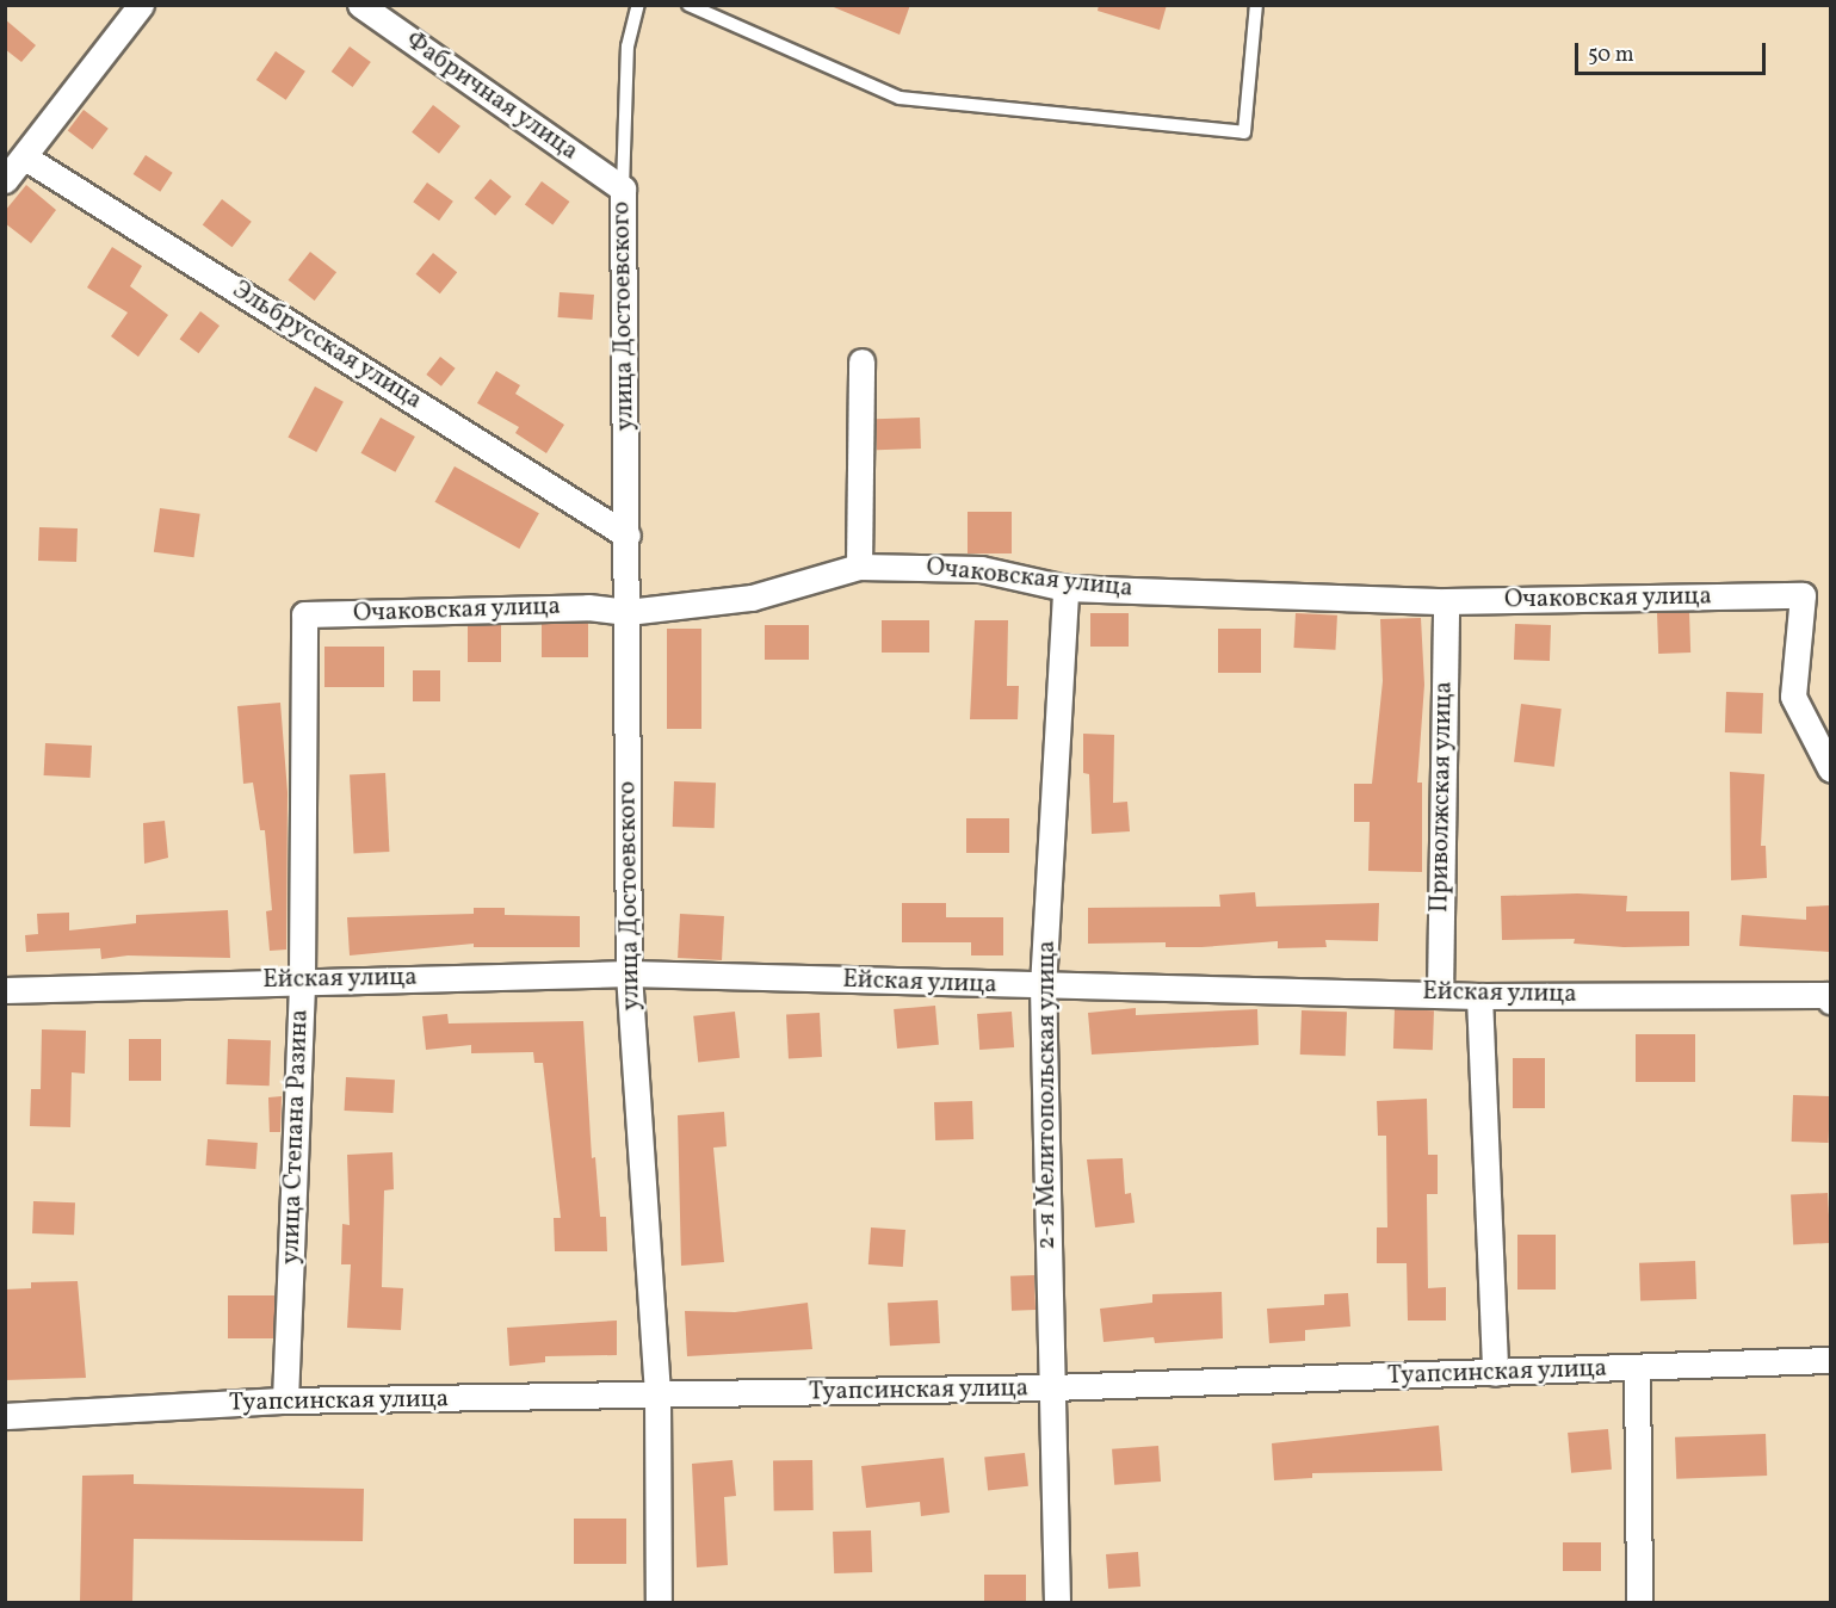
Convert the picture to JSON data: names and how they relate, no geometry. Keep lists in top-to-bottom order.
{
  "streets": {
    "street": [
      "Фабричная улица",
      "улица Достоевского",
      "Эльбрусская улица",
      "Очаковская улица",
      "Приволжская улица",
      "Ейская улица",
      "2-я Мелитопольская улица",
      "улица Степана Разина",
      "Туапсинская улица"
    ]
  },
  "crossings": [
    ["Фабричная улица", "улица Достоевского"],
    ["улица Достоевского", "Эльбрусская улица"],
    ["улица Достоевского", "Очаковская улица"],
    ["улица Достоевского", "Ейская улица"],
    ["улица Достоевского", "Туапсинская улица"],
    ["Очаковская улица", "Приволжская улица"],
    ["Очаковская улица", "2-я Мелитопольская улица"],
    ["Очаковская улица", "улица Степана Разина"],
    ["Приволжская улица", "Ейская улица"],
    ["Ейская улица", "2-я Мелитопольская улица"],
    ["Ейская улица", "улица Степана Разина"],
    ["2-я Мелитопольская улица", "Туапсинская улица"],
    ["улица Степана Разина", "Туапсинская улица"]
  ],
  "scale_bar": "50 m"
}
